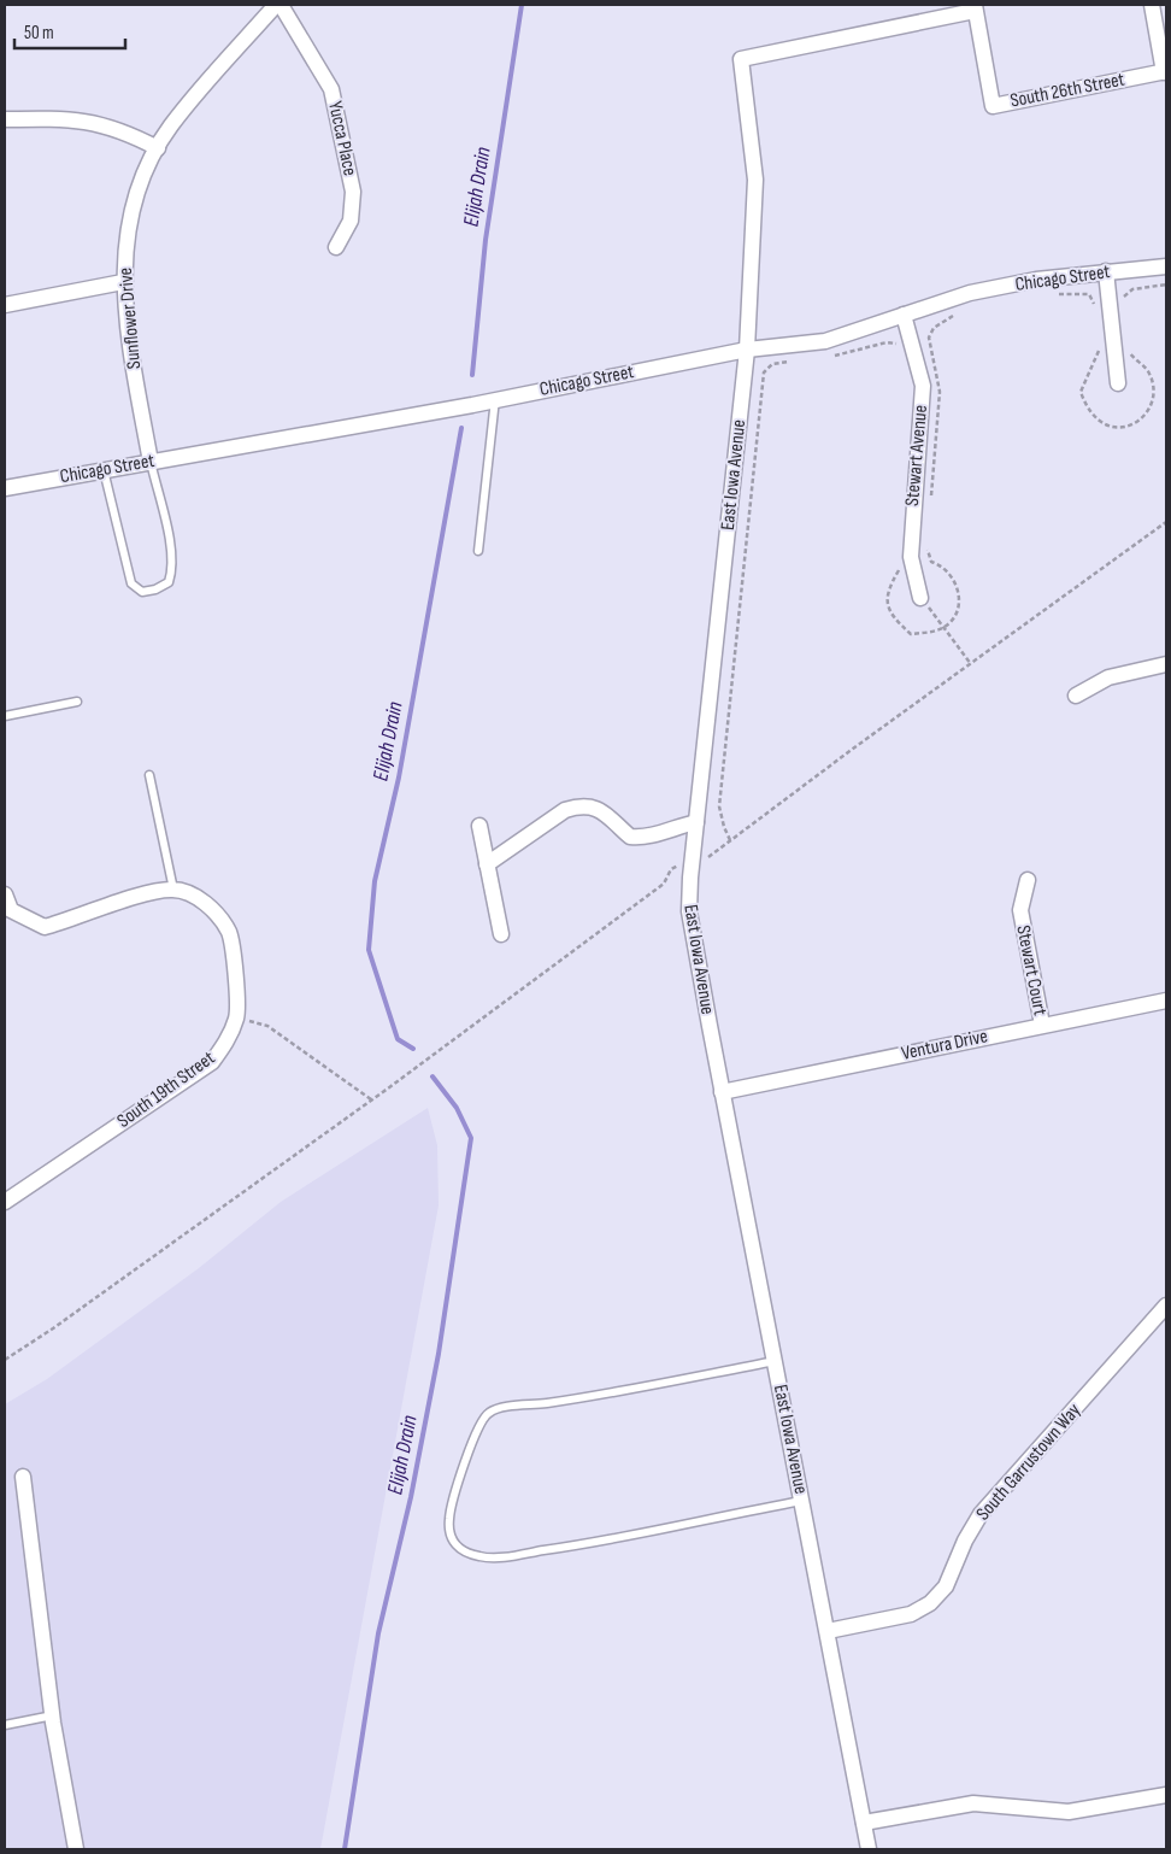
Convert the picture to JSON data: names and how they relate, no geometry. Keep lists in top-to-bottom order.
{
  "streets": {
    "street": [
      "South 26th Street",
      "Yucca Place",
      "Chicago Street",
      "Sunflower Drive",
      "Stewart Avenue",
      "East Iowa Avenue",
      "Stewart Court",
      "Ventura Drive",
      "South 19th Street",
      "South Garrustown Way"
    ]
  },
  "crossings": [
    ["South 26th Street", "East Iowa Avenue"],
    ["Yucca Place", "Sunflower Drive"],
    ["Chicago Street", "Sunflower Drive"],
    ["Chicago Street", "Stewart Avenue"],
    ["Chicago Street", "East Iowa Avenue"],
    ["East Iowa Avenue", "Ventura Drive"],
    ["East Iowa Avenue", "South Garrustown Way"],
    ["Stewart Court", "Ventura Drive"]
  ],
  "water": ["Elijah Drain"],
  "scale_bar": "50 m"
}
